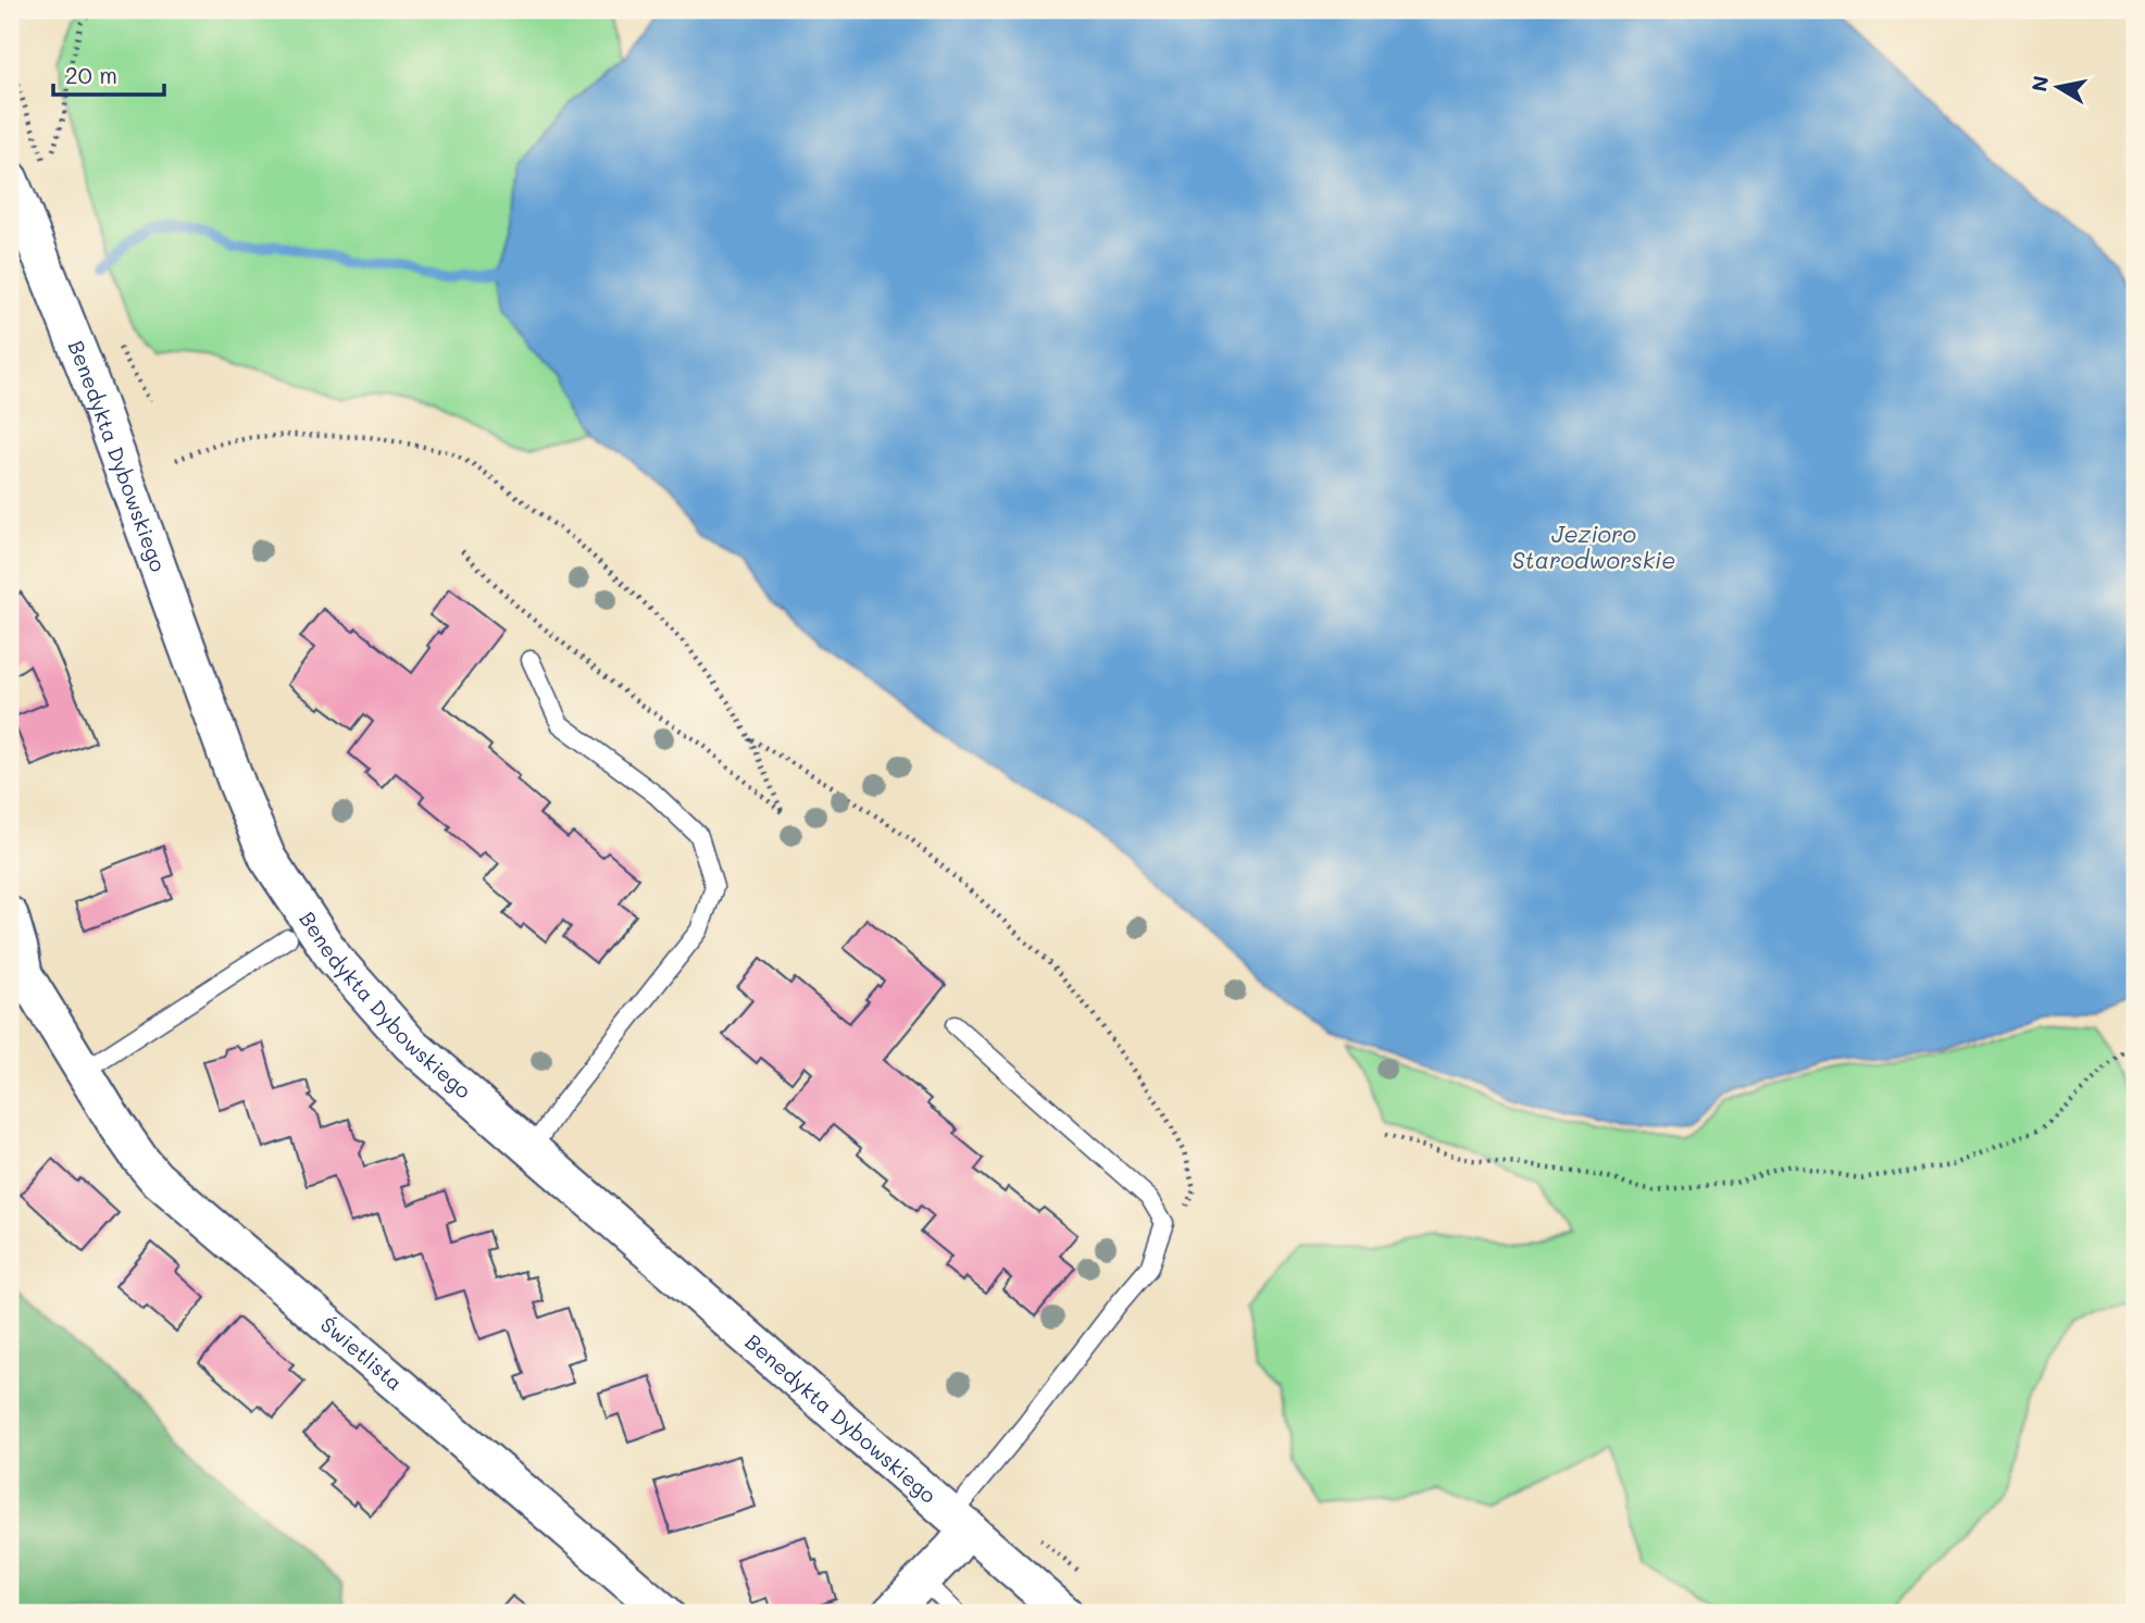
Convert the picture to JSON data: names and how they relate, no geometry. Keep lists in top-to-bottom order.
{
  "streets": {
    "street": ["Benedykta Dybowskiego", "Świetlista"]
  },
  "water": ["Jezioro Starodworskie"],
  "scale_bar": "20 m",
  "north": "left"
}
